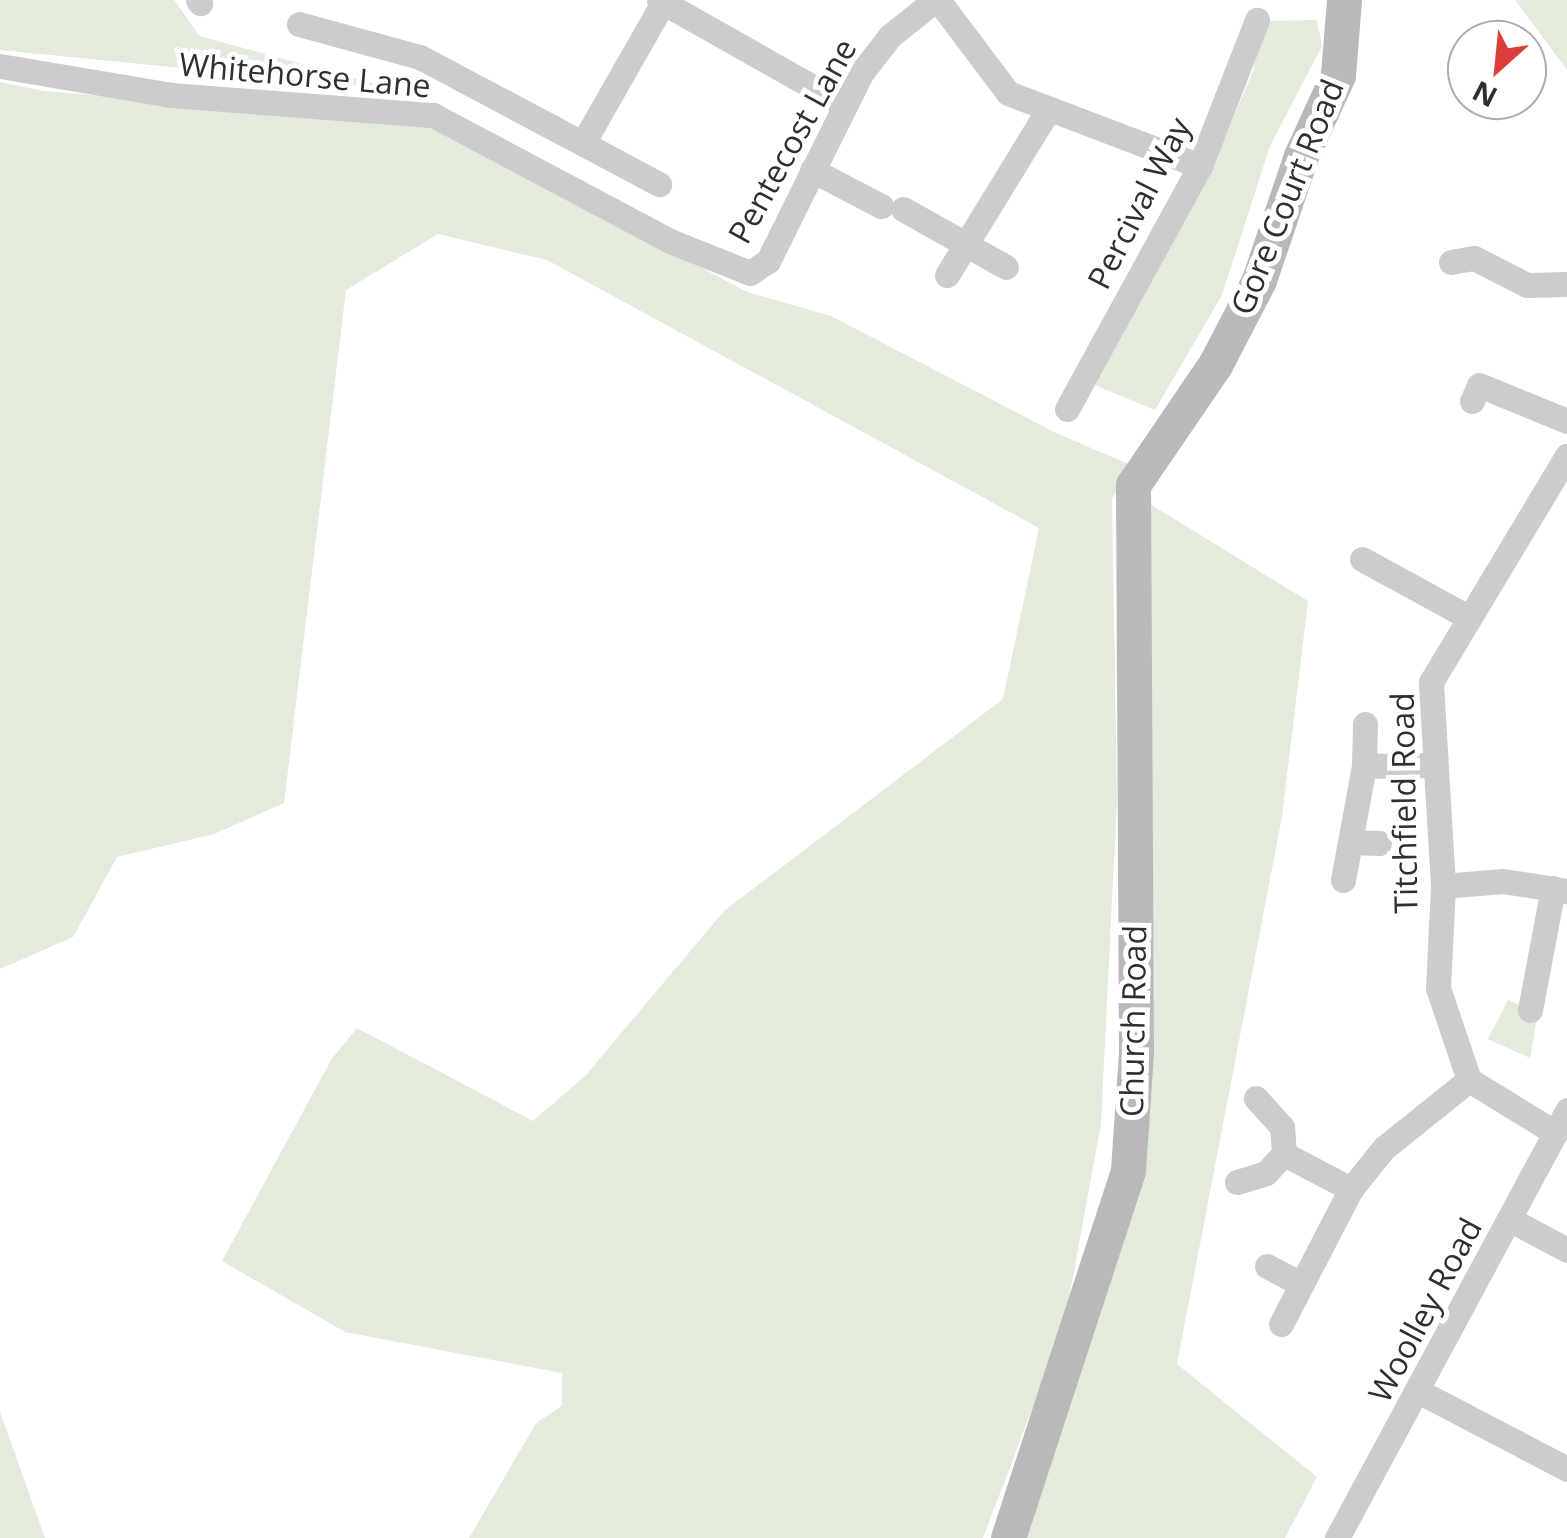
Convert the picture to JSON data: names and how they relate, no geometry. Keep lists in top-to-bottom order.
{
  "streets": {
    "street": [
      "Whitehorse Lane",
      "Pentecost Lane",
      "Gore Court Road",
      "Percival Way",
      "Titchfield Road",
      "Church Road",
      "Woolley Road"
    ]
  },
  "crossings": [
    ["Whitehorse Lane", "Pentecost Lane"],
    ["Gore Court Road", "Church Road"]
  ],
  "north": "bottom left"
}
